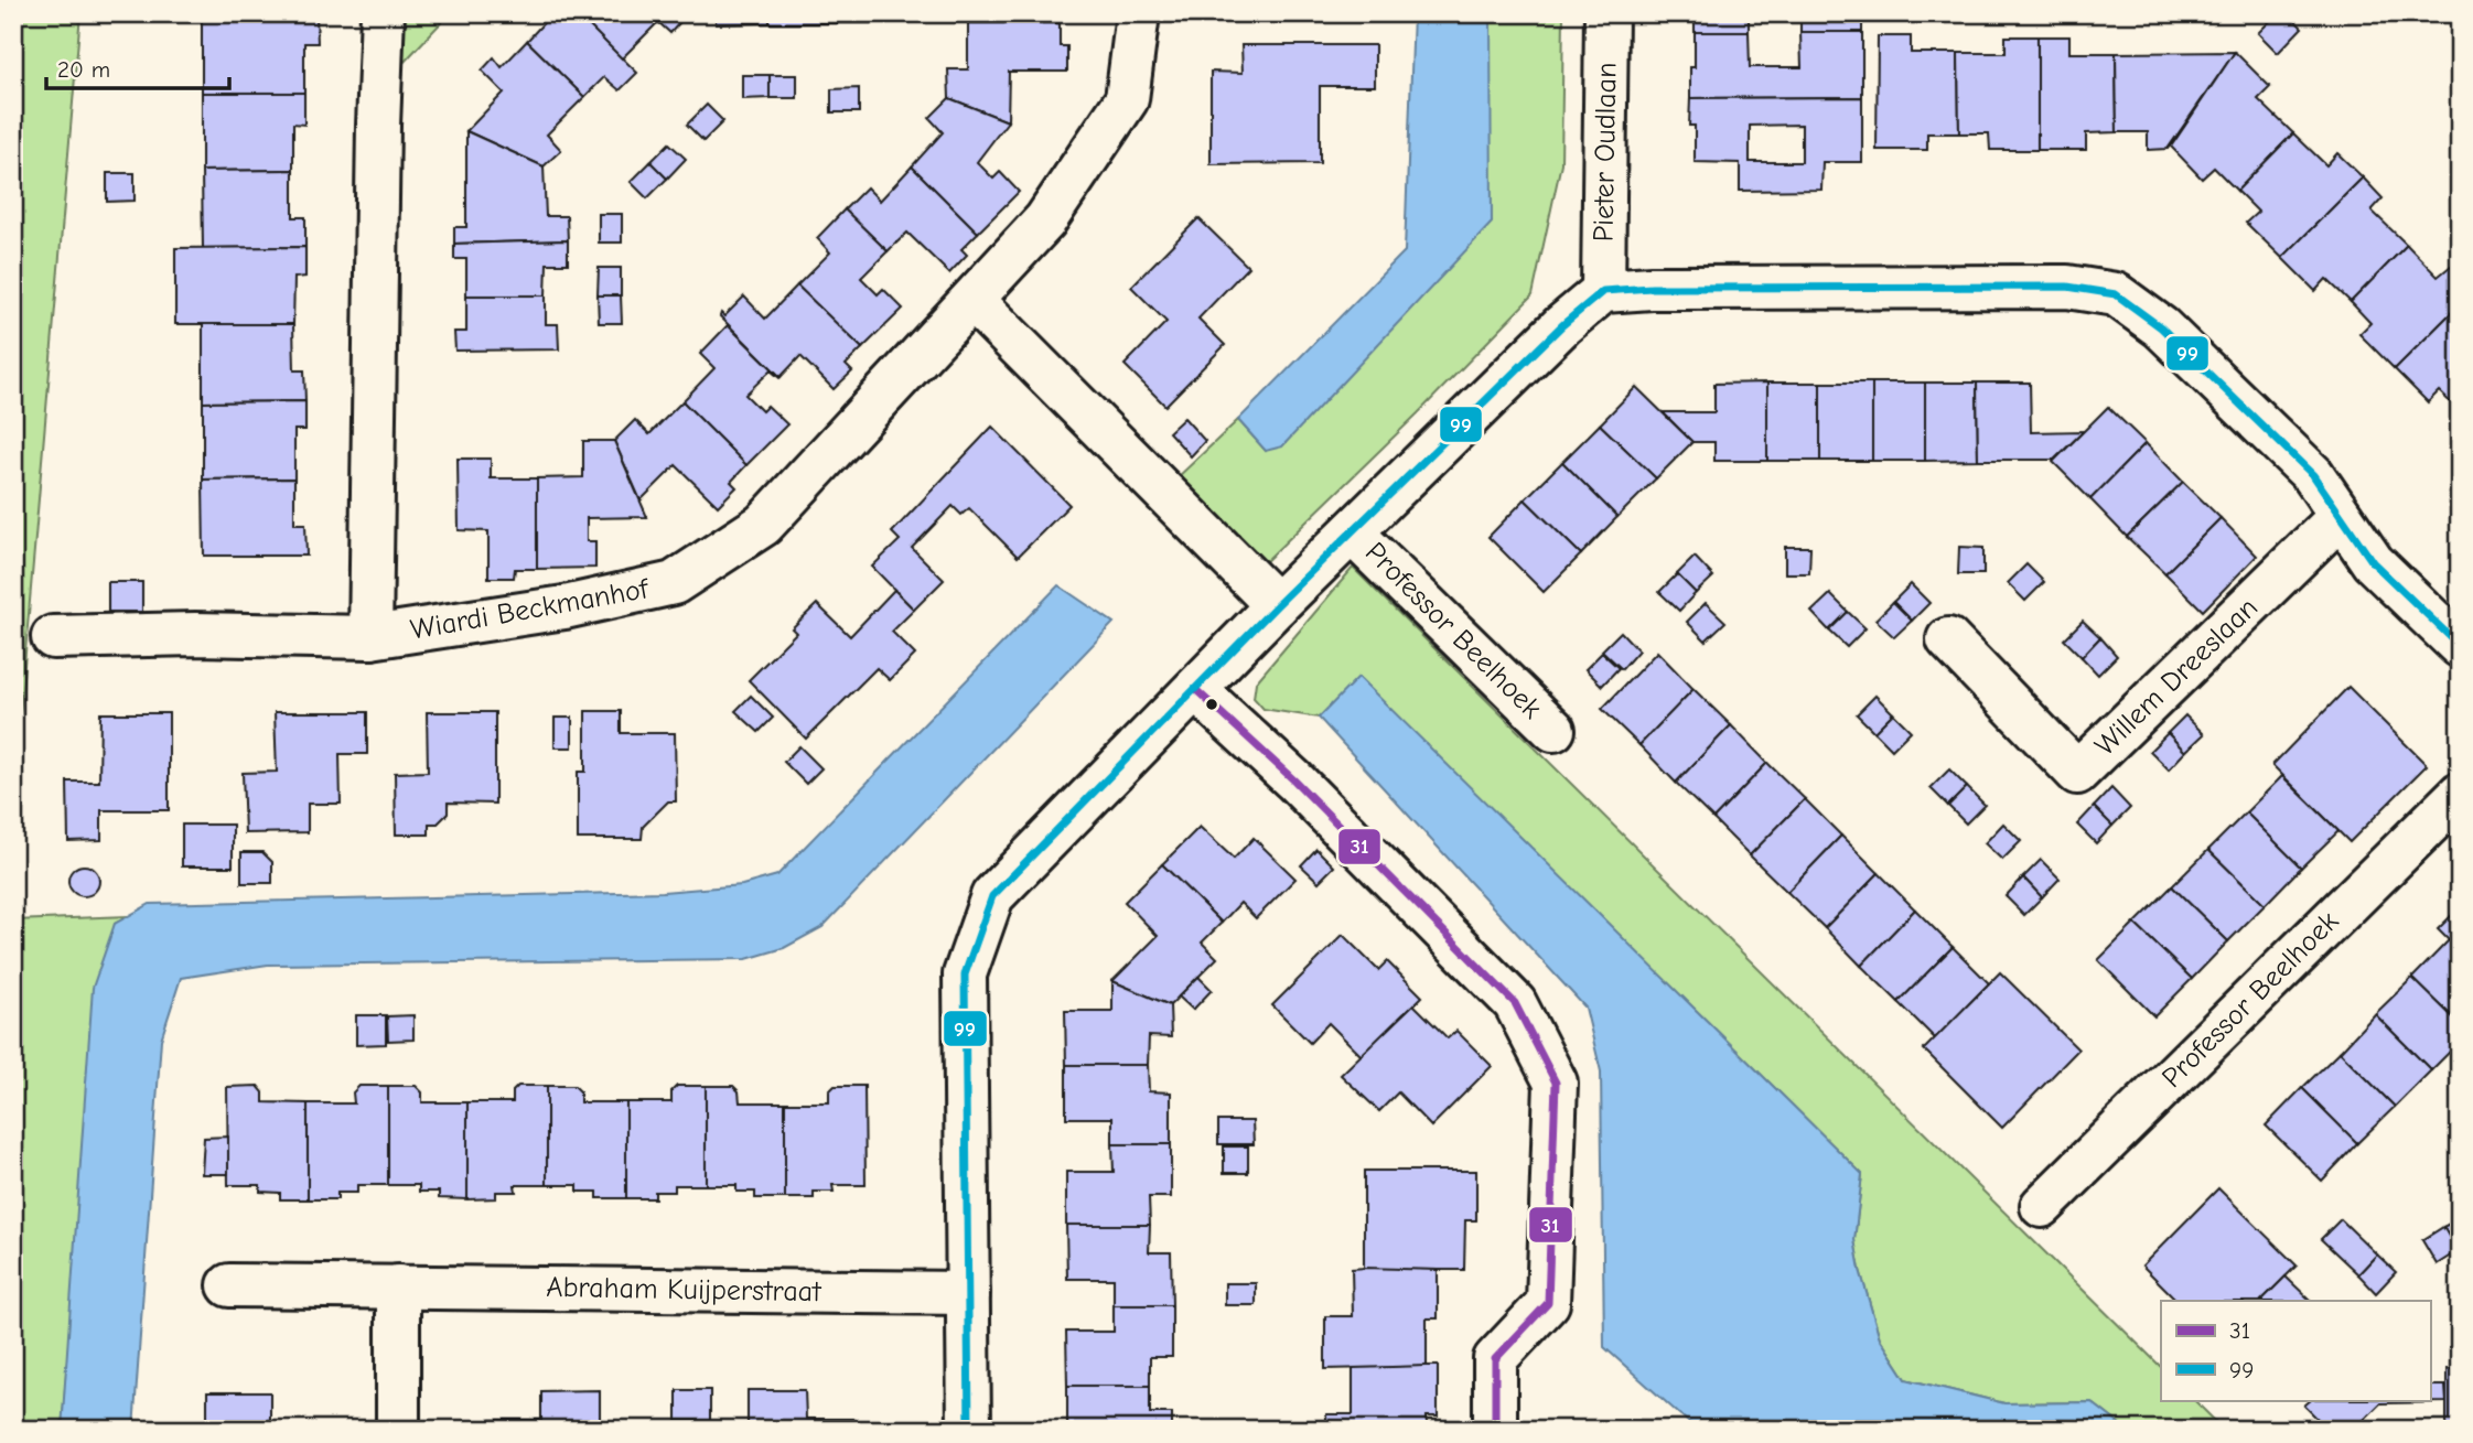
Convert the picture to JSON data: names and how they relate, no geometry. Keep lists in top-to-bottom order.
{
  "streets": {
    "street": [
      "Pieter Oudlaan",
      "Wiardi Beckmanhof",
      "Professor Beelhoek",
      "Willem Dreeslaan",
      "Abraham Kuijperstraat"
    ]
  },
  "lines": ["transit line 99", "transit line 31"],
  "legend": ["31", "99"],
  "scale_bar": "20 m"
}
